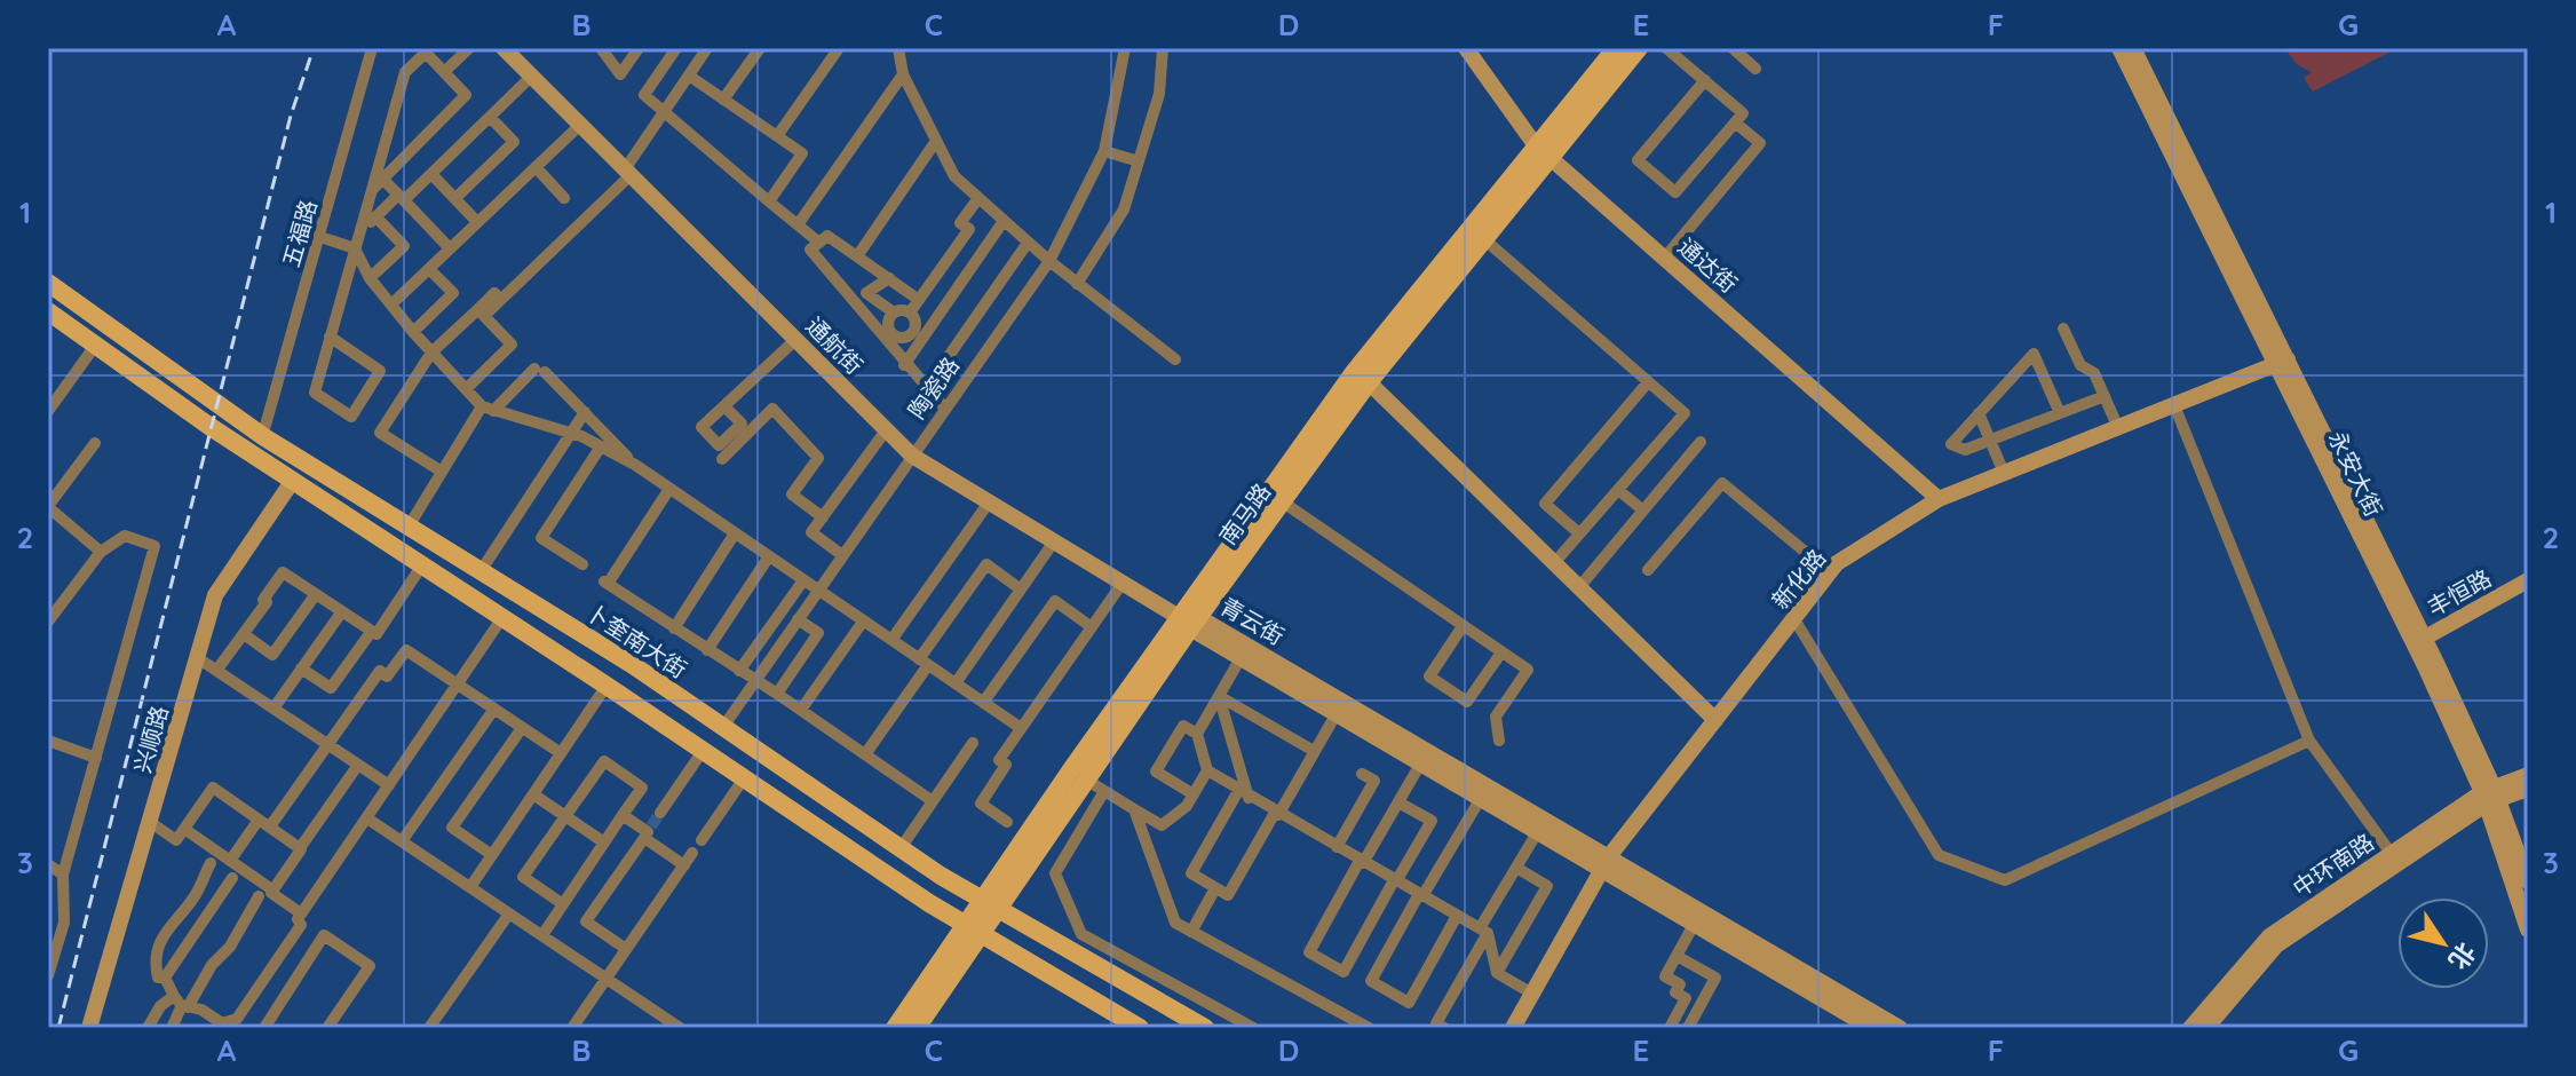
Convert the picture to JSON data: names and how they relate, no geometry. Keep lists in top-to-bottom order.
{
  "streets": {
    "main road": [
      "通达街",
      "通航街",
      "永安大街",
      "南马路",
      "新化路",
      "丰恒路",
      "青云街",
      "卜奎南大街",
      "兴顺路",
      "中环南路"
    ],
    "street": ["五福路", "陶瓷路"]
  },
  "crossings": [
    ["通达街", "南马路"],
    ["通达街", "新化路"],
    ["通航街", "陶瓷路"],
    ["通航街", "南马路"],
    ["通航街", "青云街"],
    ["陶瓷路", "卜奎南大街"],
    ["永安大街", "新化路"],
    ["永安大街", "丰恒路"],
    ["永安大街", "中环南路"],
    ["南马路", "青云街"],
    ["南马路", "卜奎南大街"],
    ["新化路", "青云街"]
  ],
  "north": "bottom right",
  "grid": {
    "columns": [
      "A",
      "B",
      "C",
      "D",
      "E",
      "F",
      "G"
    ],
    "rows": ["1", "2", "3"]
  }
}
